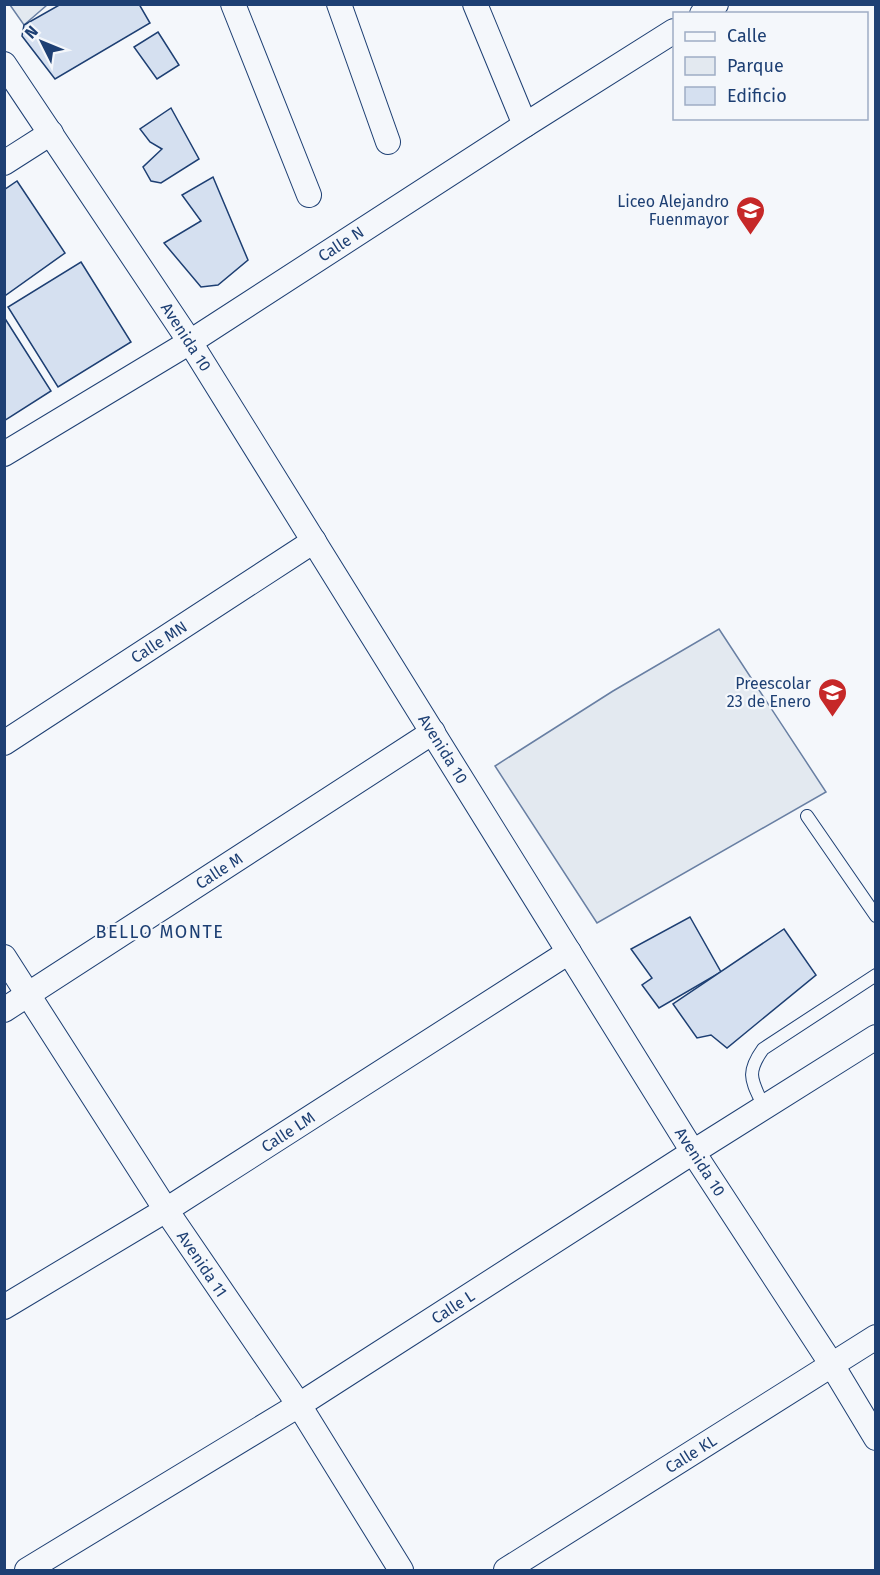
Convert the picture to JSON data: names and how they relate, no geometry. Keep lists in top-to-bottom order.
{
  "streets": {
    "street": [
      "Calle N",
      "Avenida 10",
      "Calle MN",
      "Calle M",
      "Calle LM",
      "Avenida 11",
      "Calle L",
      "Calle KL"
    ]
  },
  "crossings": [
    ["Calle N", "Avenida 10"],
    ["Avenida 10", "Calle MN"],
    ["Avenida 10", "Calle M"],
    ["Avenida 10", "Calle LM"],
    ["Avenida 10", "Calle L"],
    ["Avenida 10", "Calle KL"],
    ["Calle M", "Avenida 11"],
    ["Calle LM", "Avenida 11"],
    ["Avenida 11", "Calle L"]
  ],
  "districts": ["BELLO MONTE"],
  "places": {
    "school or university": ["Liceo Alejandro Fuenmayor", "Preescolar 23 de Enero"]
  },
  "legend": ["Calle", "Parque", "Edificio"],
  "north": "top left"
}
